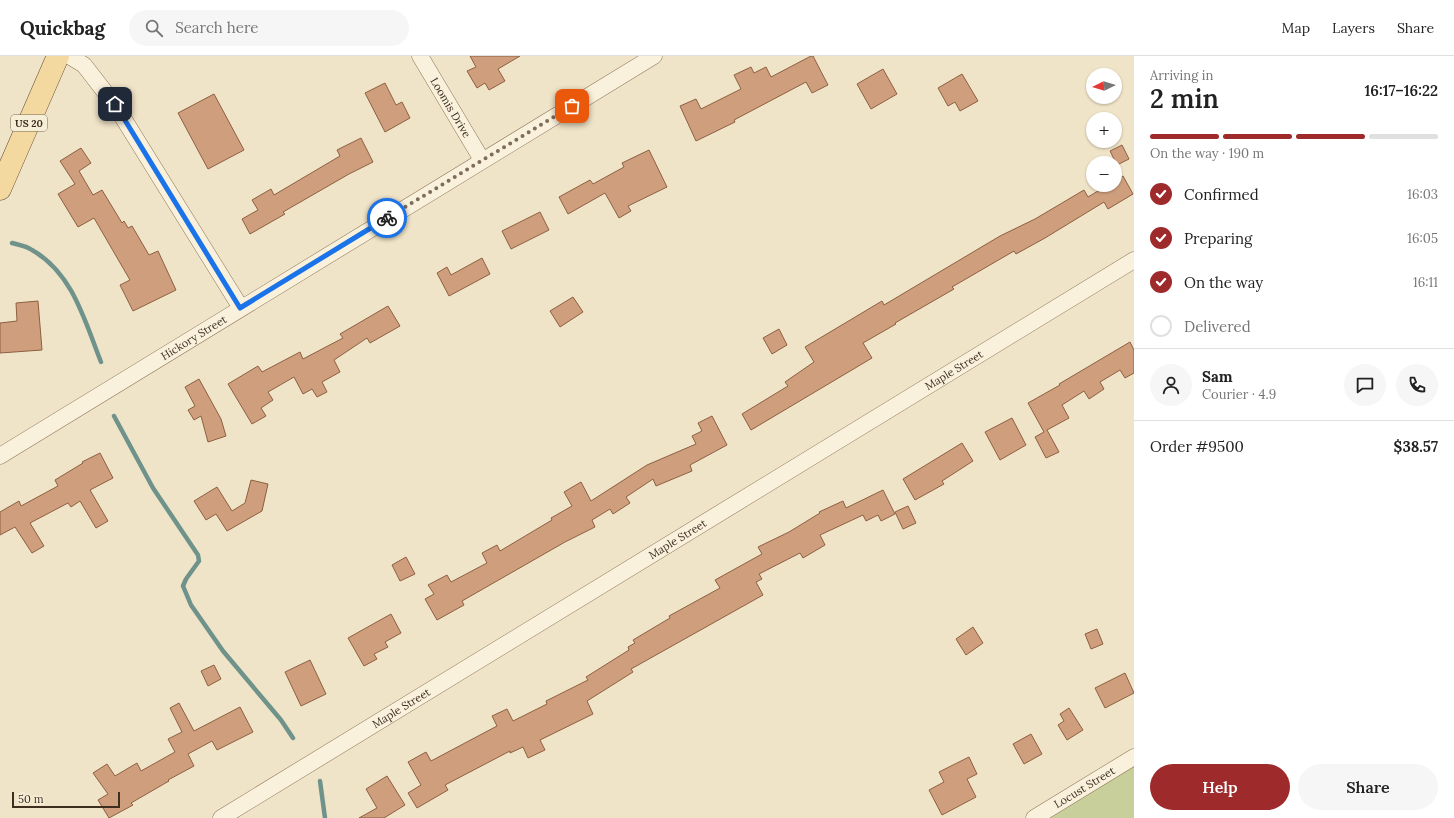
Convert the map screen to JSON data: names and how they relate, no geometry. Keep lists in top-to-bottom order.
{
  "streets": {
    "main road": ["US 20"],
    "street": [
      "Loomis Drive",
      "Hickory Street",
      "Maple Street",
      "Locust Street"
    ]
  },
  "crossings": [
    ["Loomis Drive", "Hickory Street"]
  ],
  "scale_bar": "50 m",
  "north": "left",
  "page": {
    "header": "Quickbag",
    "search": "Search here",
    "nav": ["Map", "Layers", "Share"],
    "heading": ["2 min", "Arriving in", "16:17–16:22"],
    "panel": [
      "Sam",
      "Courier · 4.9",
      "Order #9500",
      "$38.57"
    ],
    "map_buttons": ["+", "−"],
    "bar": "On the way · 190 m",
    "list": [
      ["Confirmed", "16:03"],
      ["Preparing", "16:05"],
      ["On the way", "16:11"],
      "Delivered"
    ],
    "buttons": ["Help", "Share"],
    "scale": "50 m"
  }
}
